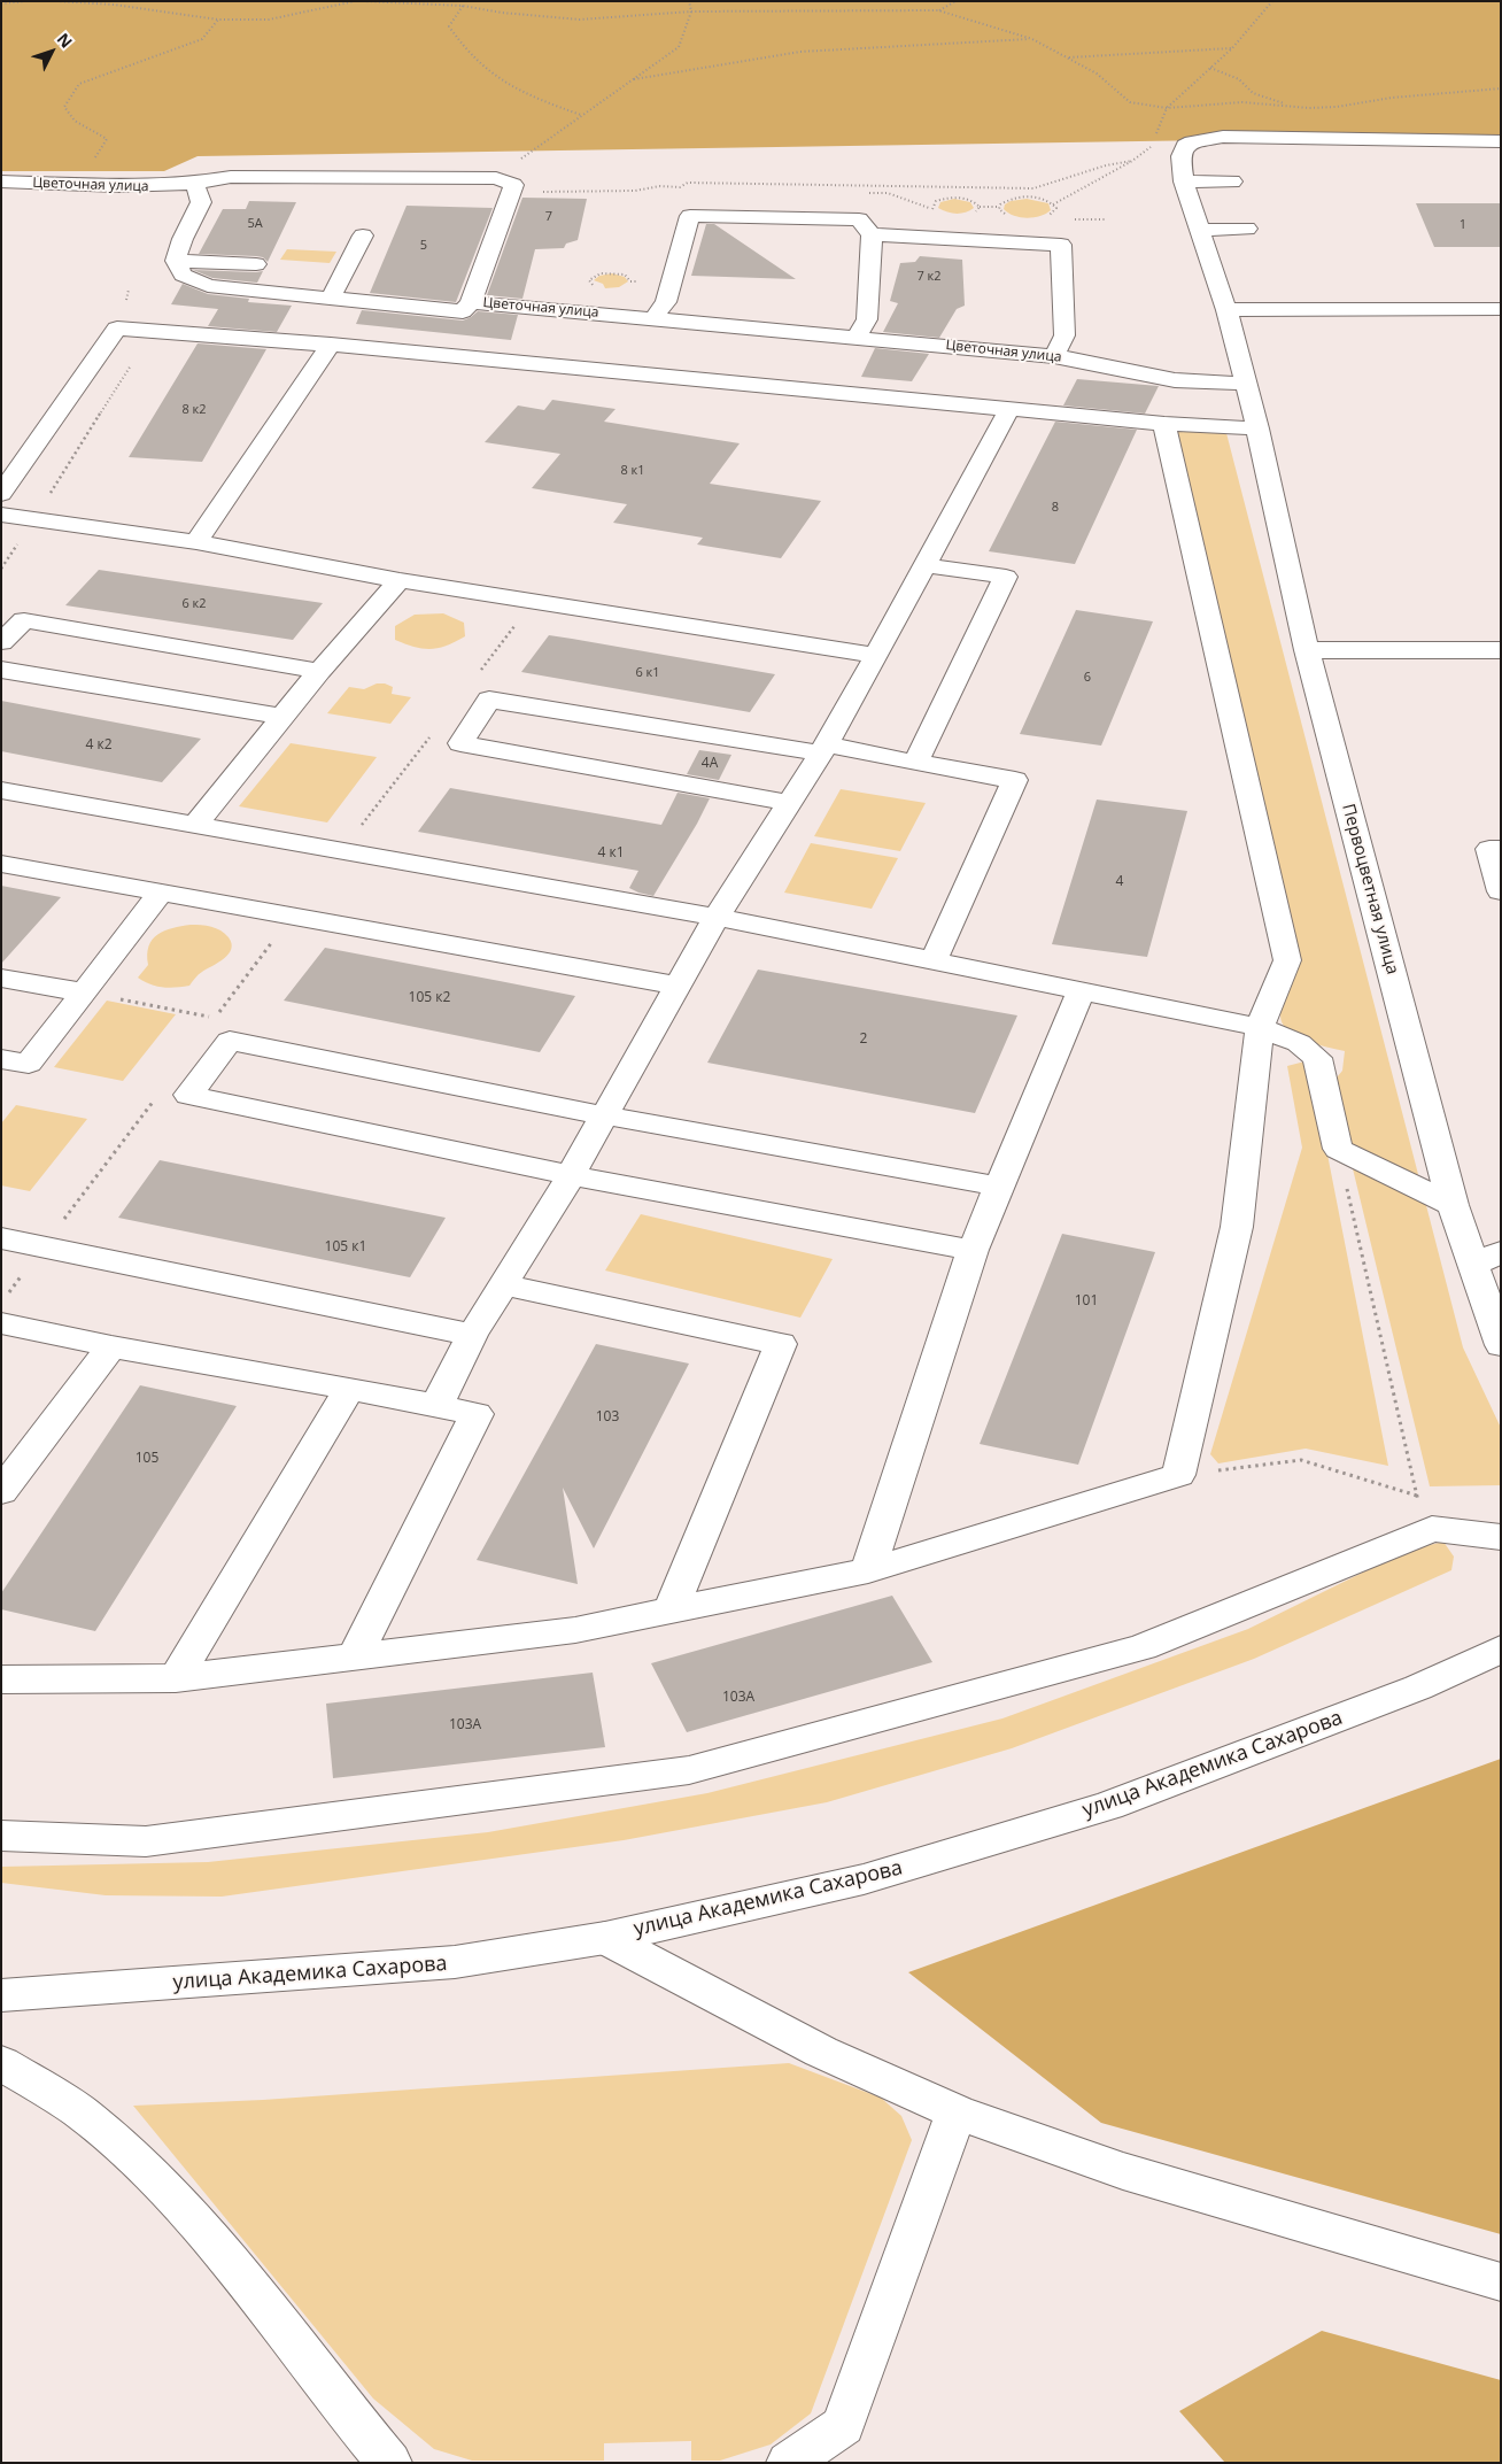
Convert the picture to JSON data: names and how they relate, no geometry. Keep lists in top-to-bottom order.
{
  "streets": {
    "street": ["Цветочная улица", "Первоцветная улица", "улица Академика Сахарова"]
  },
  "crossings": [
    ["Цветочная улица", "Первоцветная улица"]
  ],
  "house_numbers": [
    "7",
    "5А",
    "1",
    "5",
    "7 к2",
    "8 к2",
    "8 к1",
    "8",
    "6 к2",
    "6 к1",
    "6",
    "4 к2",
    "4А",
    "4 к1",
    "4",
    "105 к2",
    "2",
    "105 к1",
    "101",
    "103",
    "105",
    "103А",
    "103А"
  ],
  "north": "top right"
}
